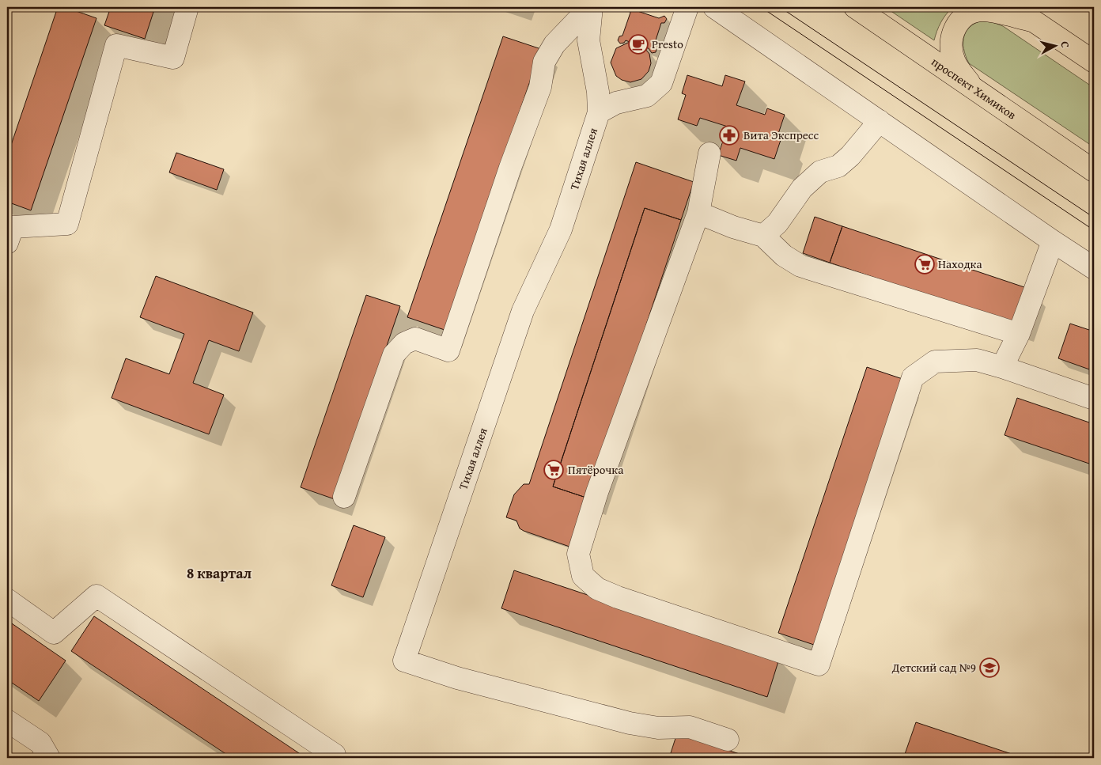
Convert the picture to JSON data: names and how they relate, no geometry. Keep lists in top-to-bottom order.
{
  "streets": {
    "main road": ["проспект Химиков"],
    "lane": ["Тихая аллея"]
  },
  "districts": ["8 квартал"],
  "places": {
    "cafe": ["Presto"],
    "pharmacy": ["Вита Экспресс"],
    "supermarket": ["Находка", "Пятёрочка"],
    "school or university": ["Детский сад №9"]
  },
  "north": "right"
}
